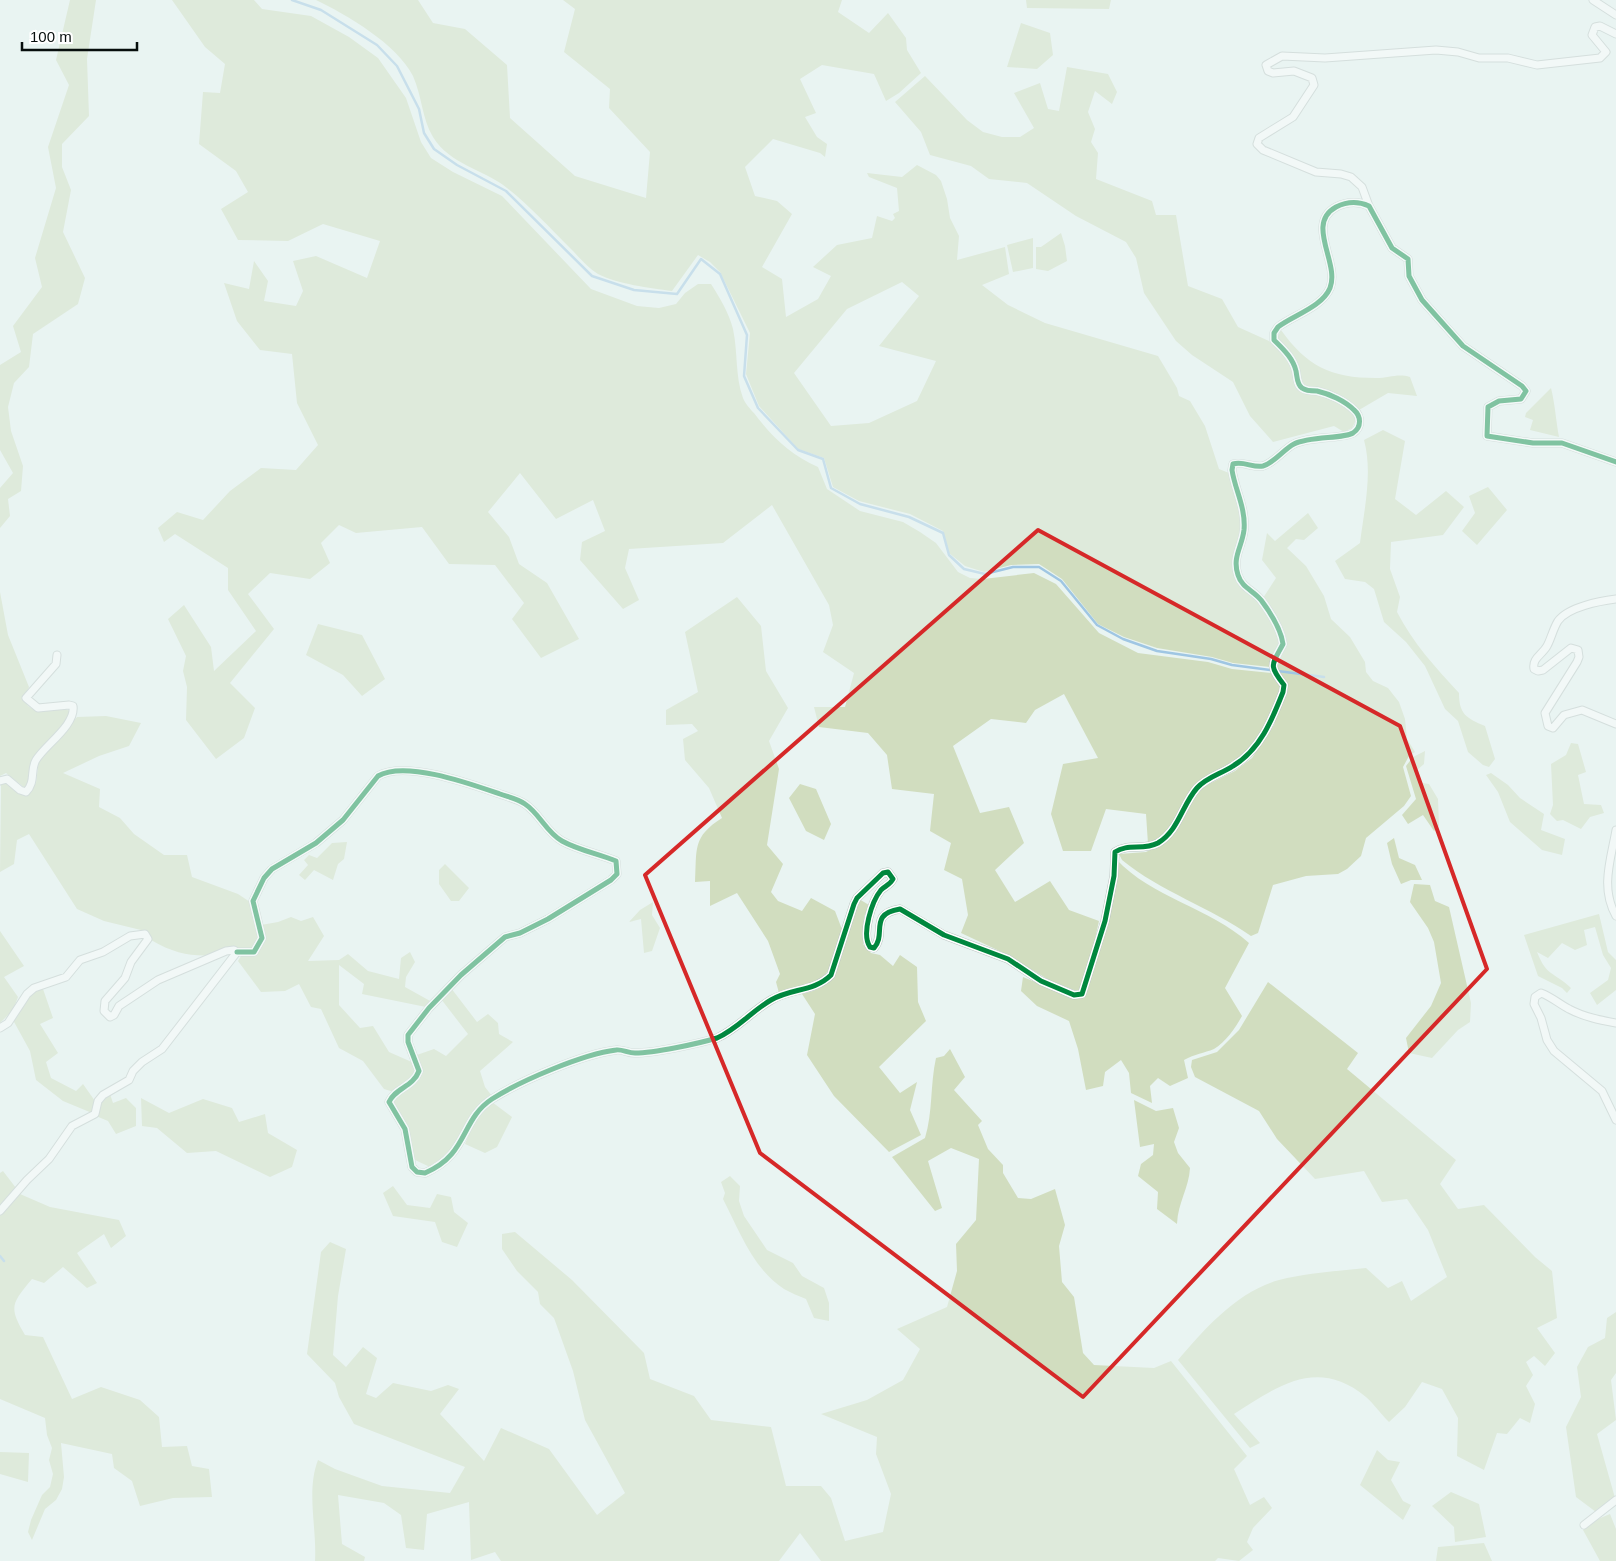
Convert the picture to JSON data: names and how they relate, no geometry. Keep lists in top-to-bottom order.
{
  "scale_bar": "100 m"
}
